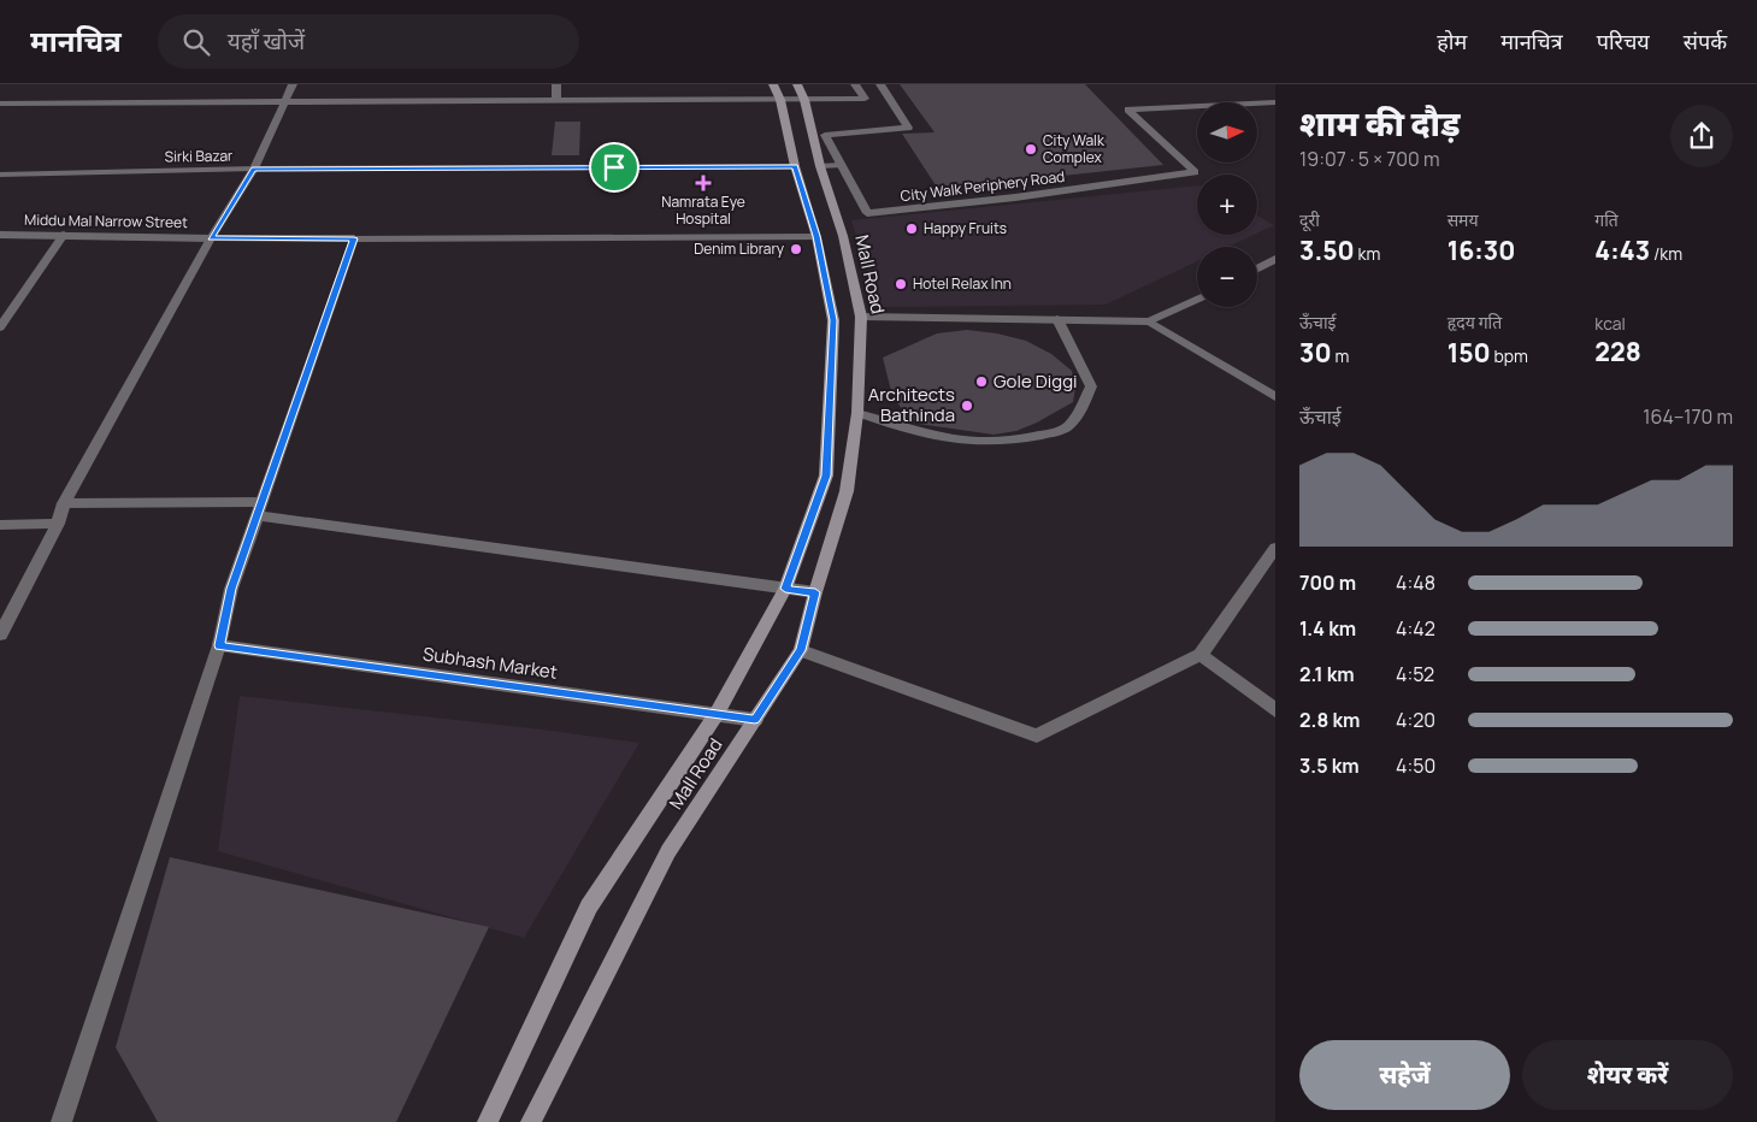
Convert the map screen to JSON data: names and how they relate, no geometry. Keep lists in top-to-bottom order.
{
  "streets": {
    "main road": ["Mall Road"],
    "street": [
      "Sirki Bazar",
      "City Walk Periphery Road",
      "Middu Mal Narrow Street",
      "Subhash Market"
    ]
  },
  "crossings": [
    ["Mall Road", "Subhash Market"]
  ],
  "places": {
    "other": [
      "City Walk Complex",
      "Happy Fruits",
      "Denim Library",
      "Hotel Relax Inn",
      "Gole Diggi",
      "Architects Bathinda"
    ],
    "health": ["Namrata Eye Hospital"]
  },
  "north": "right",
  "page": {
    "header": "मानचित्र",
    "search": "यहाँ खोजें",
    "nav": [
      "होम",
      "मानचित्र",
      "परिचय",
      "संपर्क"
    ],
    "heading": ["शाम की दौड़", "19:07 · 5 × 700 m"],
    "map_buttons": ["+", "−"],
    "stats": [
      ["दूरी", "3.50 km"],
      ["समय", "16:30"],
      ["गति", "4:43 /km"],
      ["ऊँचाई", "30 m"],
      ["हृदय गति", "150 bpm"],
      ["kcal", "228"]
    ],
    "chart": ["ऊँचाई", "164–170 m"],
    "list": [
      {
        "name": "700 m",
        "note": "4:48"
      },
      {
        "name": "1.4 km",
        "note": "4:42"
      },
      {
        "name": "2.1 km",
        "note": "4:52"
      },
      {
        "name": "2.8 km",
        "note": "4:20"
      },
      {
        "name": "3.5 km",
        "note": "4:50"
      }
    ],
    "buttons": ["सहेजें", "शेयर करें"]
  }
}
